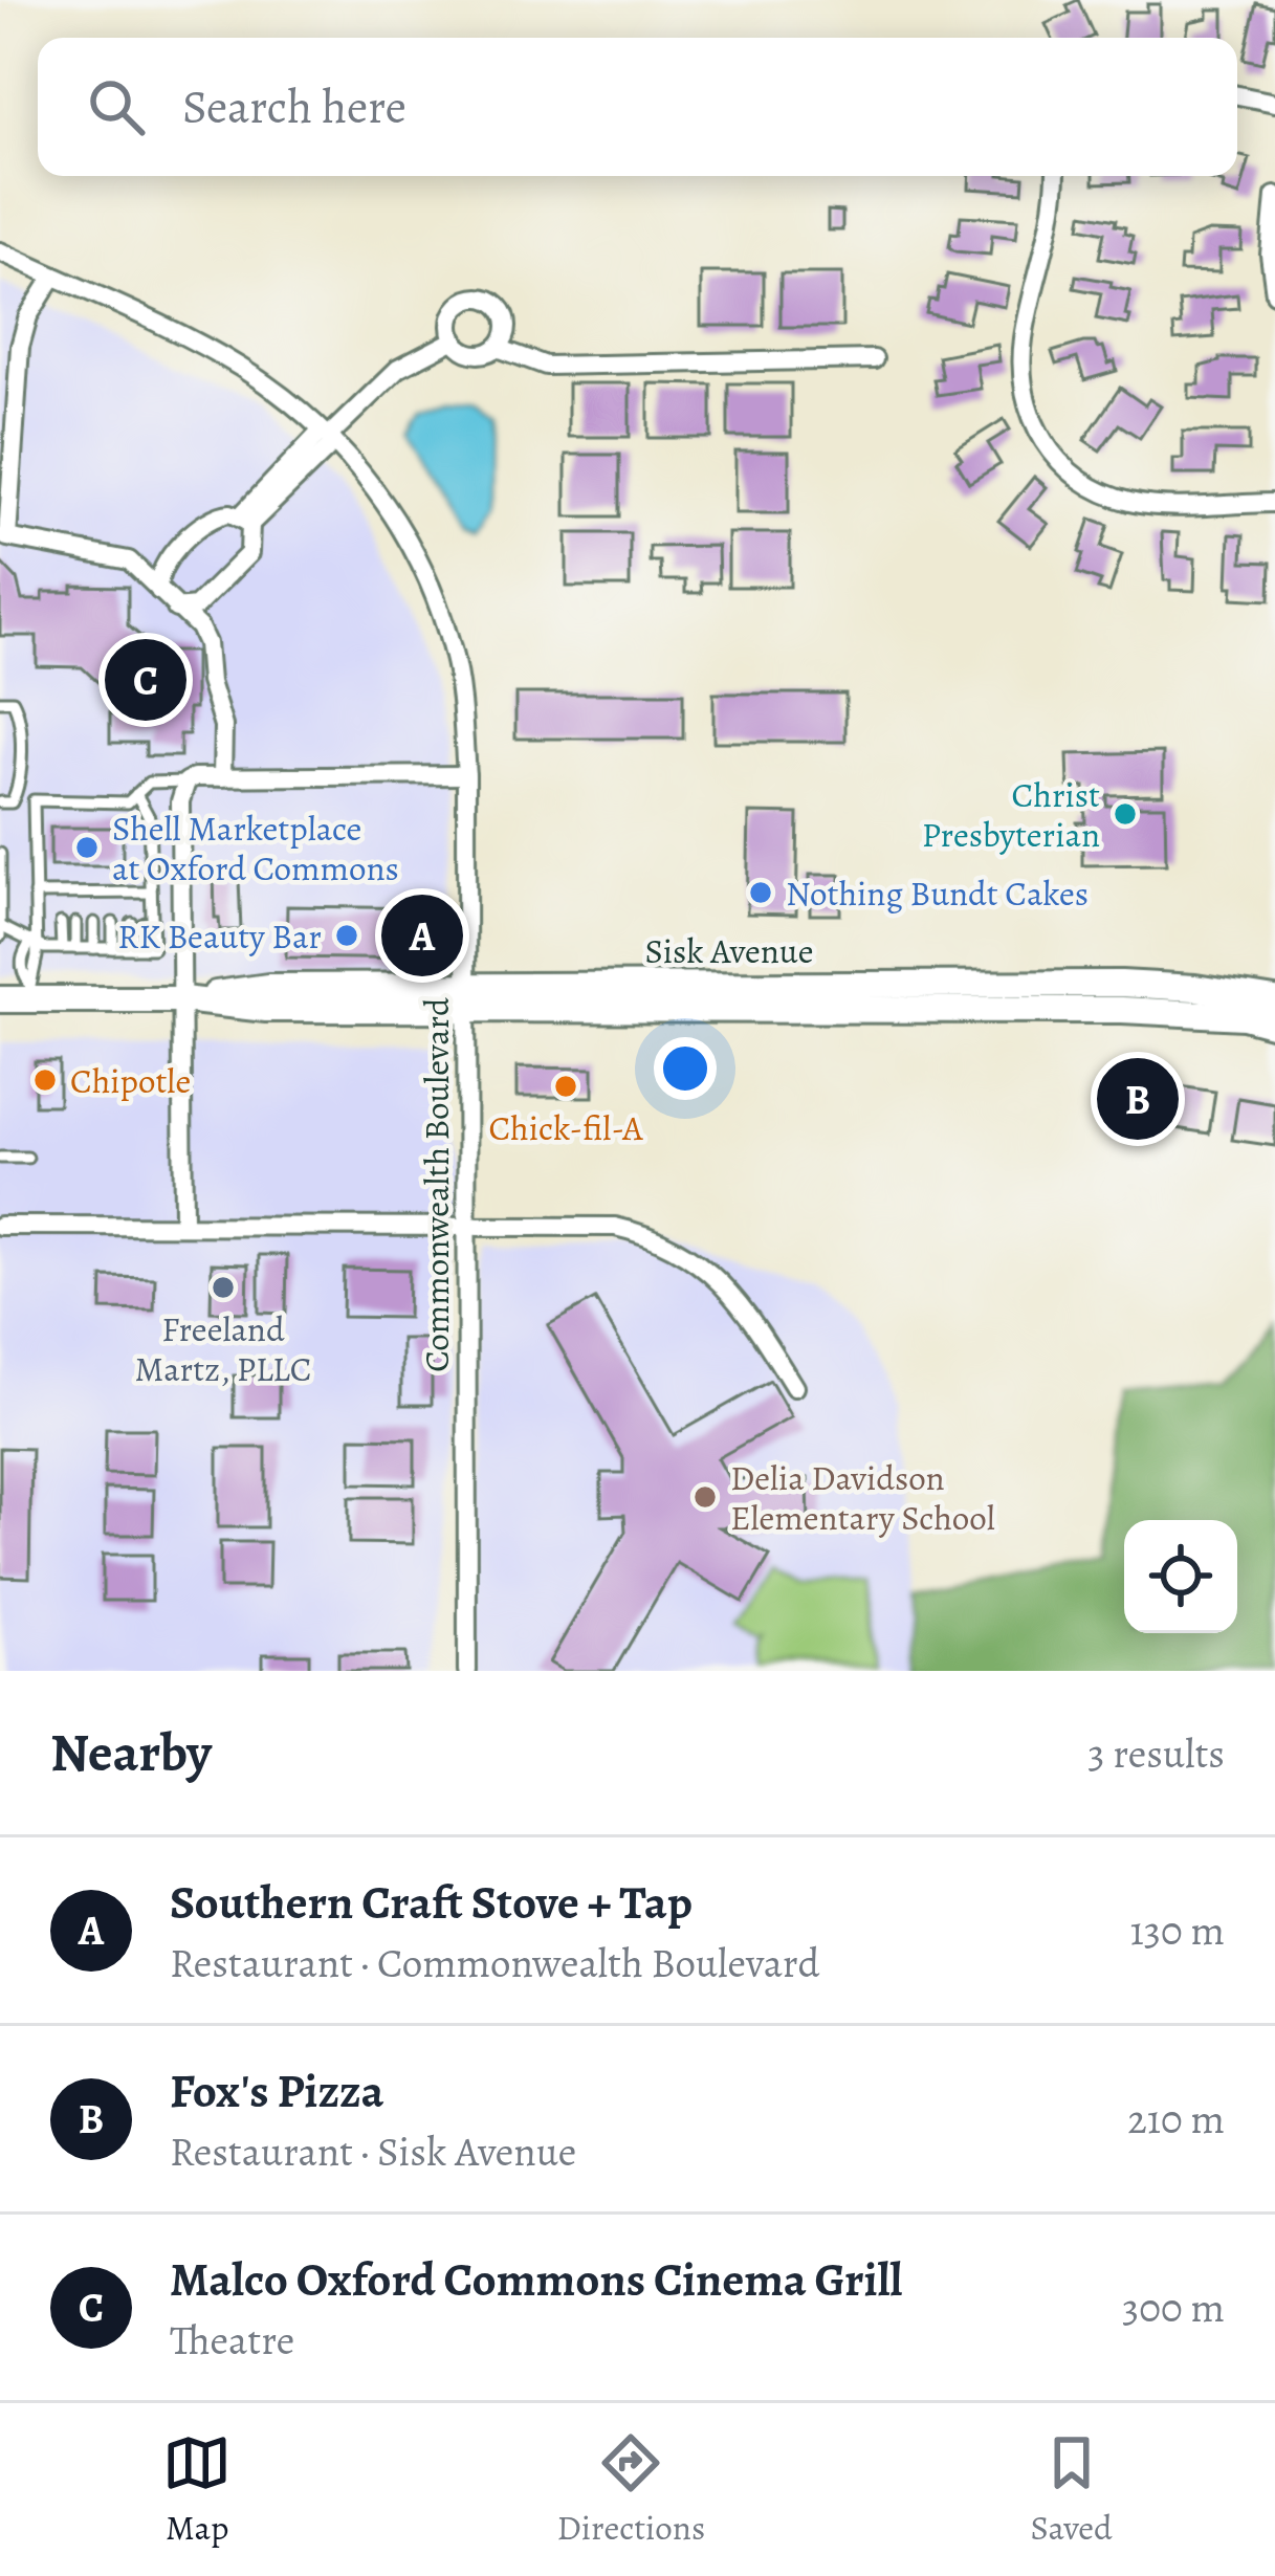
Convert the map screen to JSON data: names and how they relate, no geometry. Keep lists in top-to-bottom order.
{
  "streets": {
    "street": ["Sisk Avenue", "Commonwealth Boulevard"]
  },
  "crossings": [
    ["Sisk Avenue", "Commonwealth Boulevard"]
  ],
  "places": [
    "Christ Presbyterian",
    "Shell Marketplace at Oxford Commons",
    "Nothing Bundt Cakes",
    "RK Beauty Bar",
    "Chipotle",
    "Chick-fil-A",
    "Freeland Martz, PLLC",
    "Delia Davidson Elementary School"
  ],
  "page": {
    "search": "Search here",
    "pins": ["C", "A", "B"],
    "heading": ["Nearby", "3 results"],
    "list": [
      {
        "mark": "A",
        "name": "Southern Craft Stove + Tap",
        "note": "Restaurant · Commonwealth Boulevard",
        "value": "130 m"
      },
      {
        "mark": "B",
        "name": "Fox's Pizza",
        "note": "Restaurant · Sisk Avenue",
        "value": "210 m"
      },
      {
        "mark": "C",
        "name": "Malco Oxford Commons Cinema Grill",
        "note": "Theatre",
        "value": "300 m"
      }
    ],
    "nav": ["Map", "Directions", "Saved"]
  }
}
